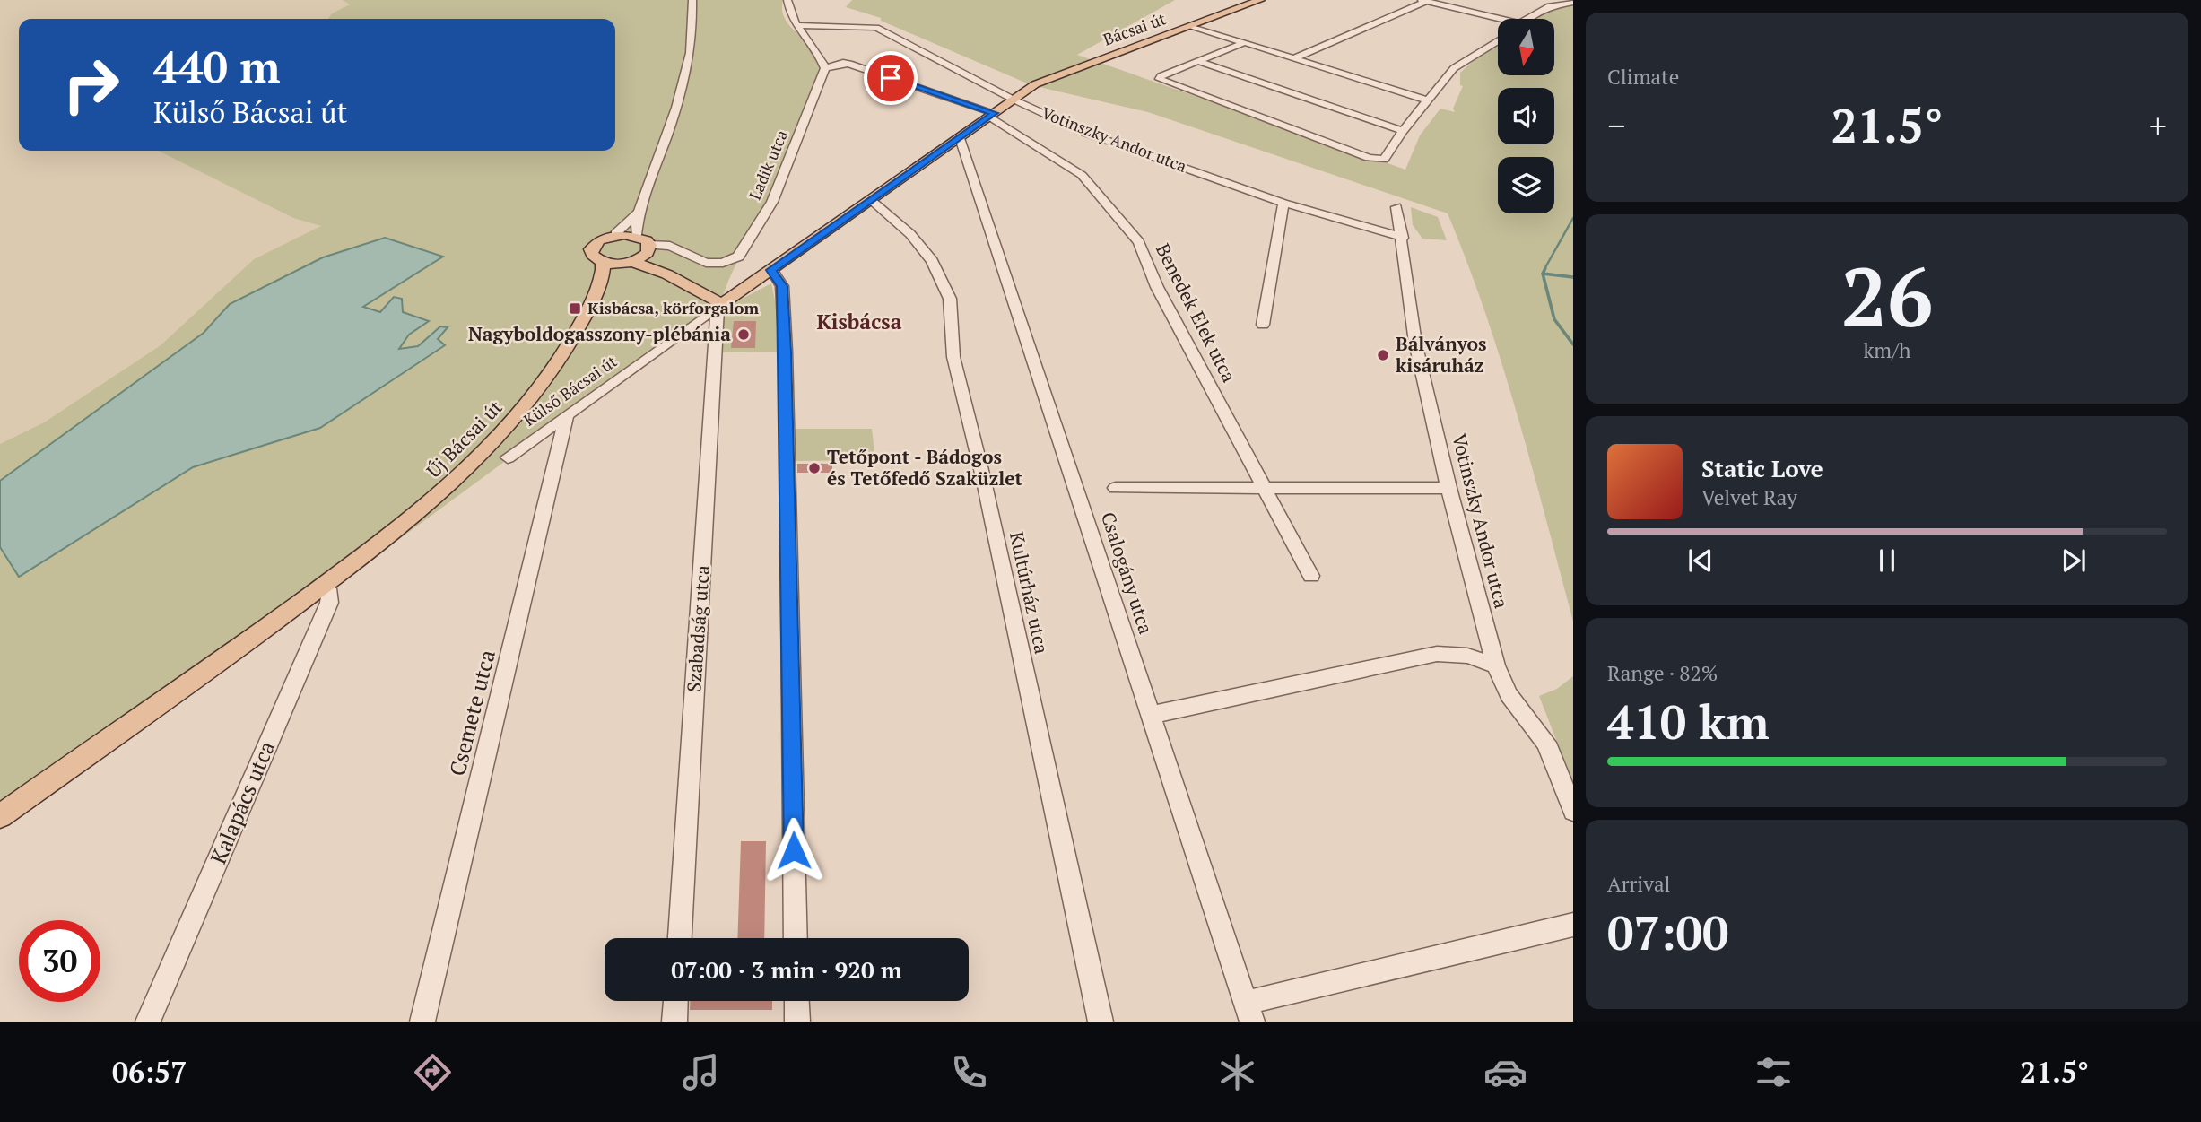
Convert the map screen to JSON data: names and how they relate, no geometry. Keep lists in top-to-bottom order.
{
  "streets": {
    "main road": ["Bácsai út", "Külső Bácsai út", "Új Bácsai út"],
    "street": [
      "Votinszky Andor utca",
      "Ladik utca",
      "Benedek Elek utca",
      "Csalogány utca",
      "Kultúrház utca",
      "Szabadság utca",
      "Csemete utca",
      "Kalapács utca"
    ]
  },
  "crossings": [
    ["Bácsai út", "Votinszky Andor utca"],
    ["Bácsai út", "Külső Bácsai út"],
    ["Votinszky Andor utca", "Külső Bácsai út"],
    ["Ladik utca", "Benedek Elek utca"],
    ["Ladik utca", "Új Bácsai út"],
    ["Benedek Elek utca", "Külső Bácsai út"],
    ["Külső Bácsai út", "Csalogány utca"],
    ["Külső Bácsai út", "Kultúrház utca"],
    ["Külső Bácsai út", "Szabadság utca"],
    ["Külső Bácsai út", "Csemete utca"],
    ["Új Bácsai út", "Kalapács utca"]
  ],
  "districts": ["Kisbácsa"],
  "places": {
    "transit": ["Kisbácsa, körforgalom"],
    "other": ["Nagyboldogasszony-plébánia", "Bálványos kisáruház", "Tetőpont - Bádogos és Tetőfedő Szaküzlet"]
  },
  "north": "bottom",
  "page": {
    "tile": [
      "Climate",
      ["26", "km/h"],
      ["Range · 82%", "410 km"],
      ["Arrival", "07:00"]
    ],
    "turn": ["440 m", "Külső Bácsai út"],
    "heat": ["−", "21.5°", "+"],
    "song": ["Static Love", "Velvet Ray"],
    "limit": "30",
    "trip": "07:00 · 3 min · 920 m",
    "tabs": ["06:57", "21.5°"]
  }
}
